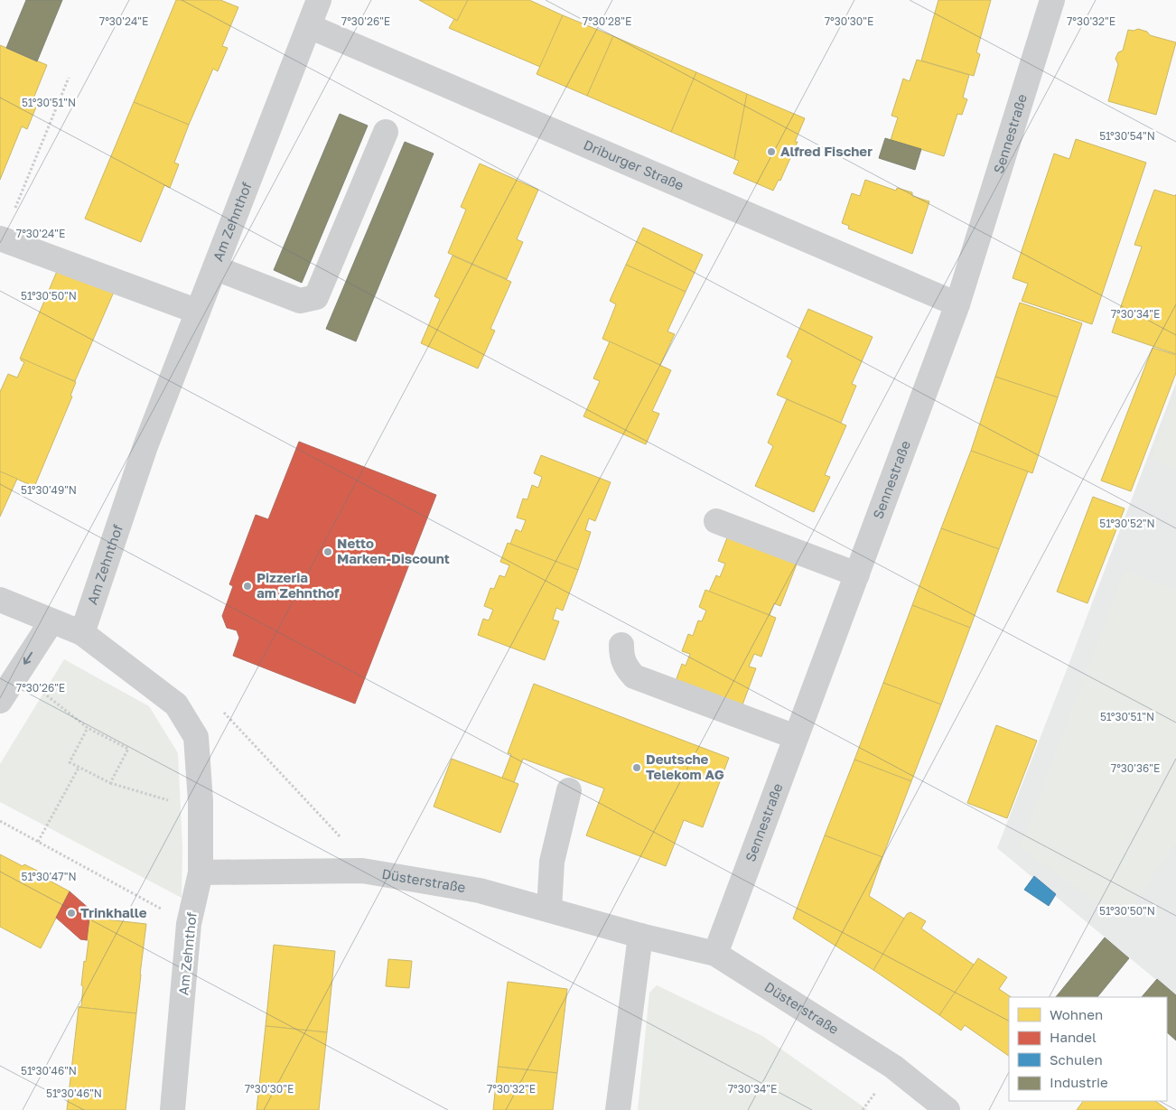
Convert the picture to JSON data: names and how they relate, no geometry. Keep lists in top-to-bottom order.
{
  "streets": {
    "street": [
      "Sennestraße",
      "Driburger Straße",
      "Am Zehnthof",
      "Düsterstraße"
    ]
  },
  "crossings": [
    ["Sennestraße", "Driburger Straße"],
    ["Sennestraße", "Düsterstraße"],
    ["Driburger Straße", "Am Zehnthof"],
    ["Am Zehnthof", "Düsterstraße"]
  ],
  "places": [
    "Alfred Fischer",
    "Netto Marken-Discount",
    "Pizzeria am Zehnthof",
    "Deutsche Telekom AG",
    "Trinkhalle"
  ],
  "legend": [
    "Wohnen",
    "Handel",
    "Schulen",
    "Industrie"
  ],
  "coordinates": [
    "7°30'26\"E",
    "7°30'28\"E",
    "7°30'30\"E",
    "7°30'32\"E",
    "7°30'24\"E",
    "51°30'51\"N",
    "51°30'54\"N",
    "51°30'50\"N",
    "7°30'34\"E",
    "51°30'49\"N",
    "51°30'52\"N",
    "7°30'36\"E",
    "51°30'47\"N",
    "51°30'46\"N"
  ]
}
